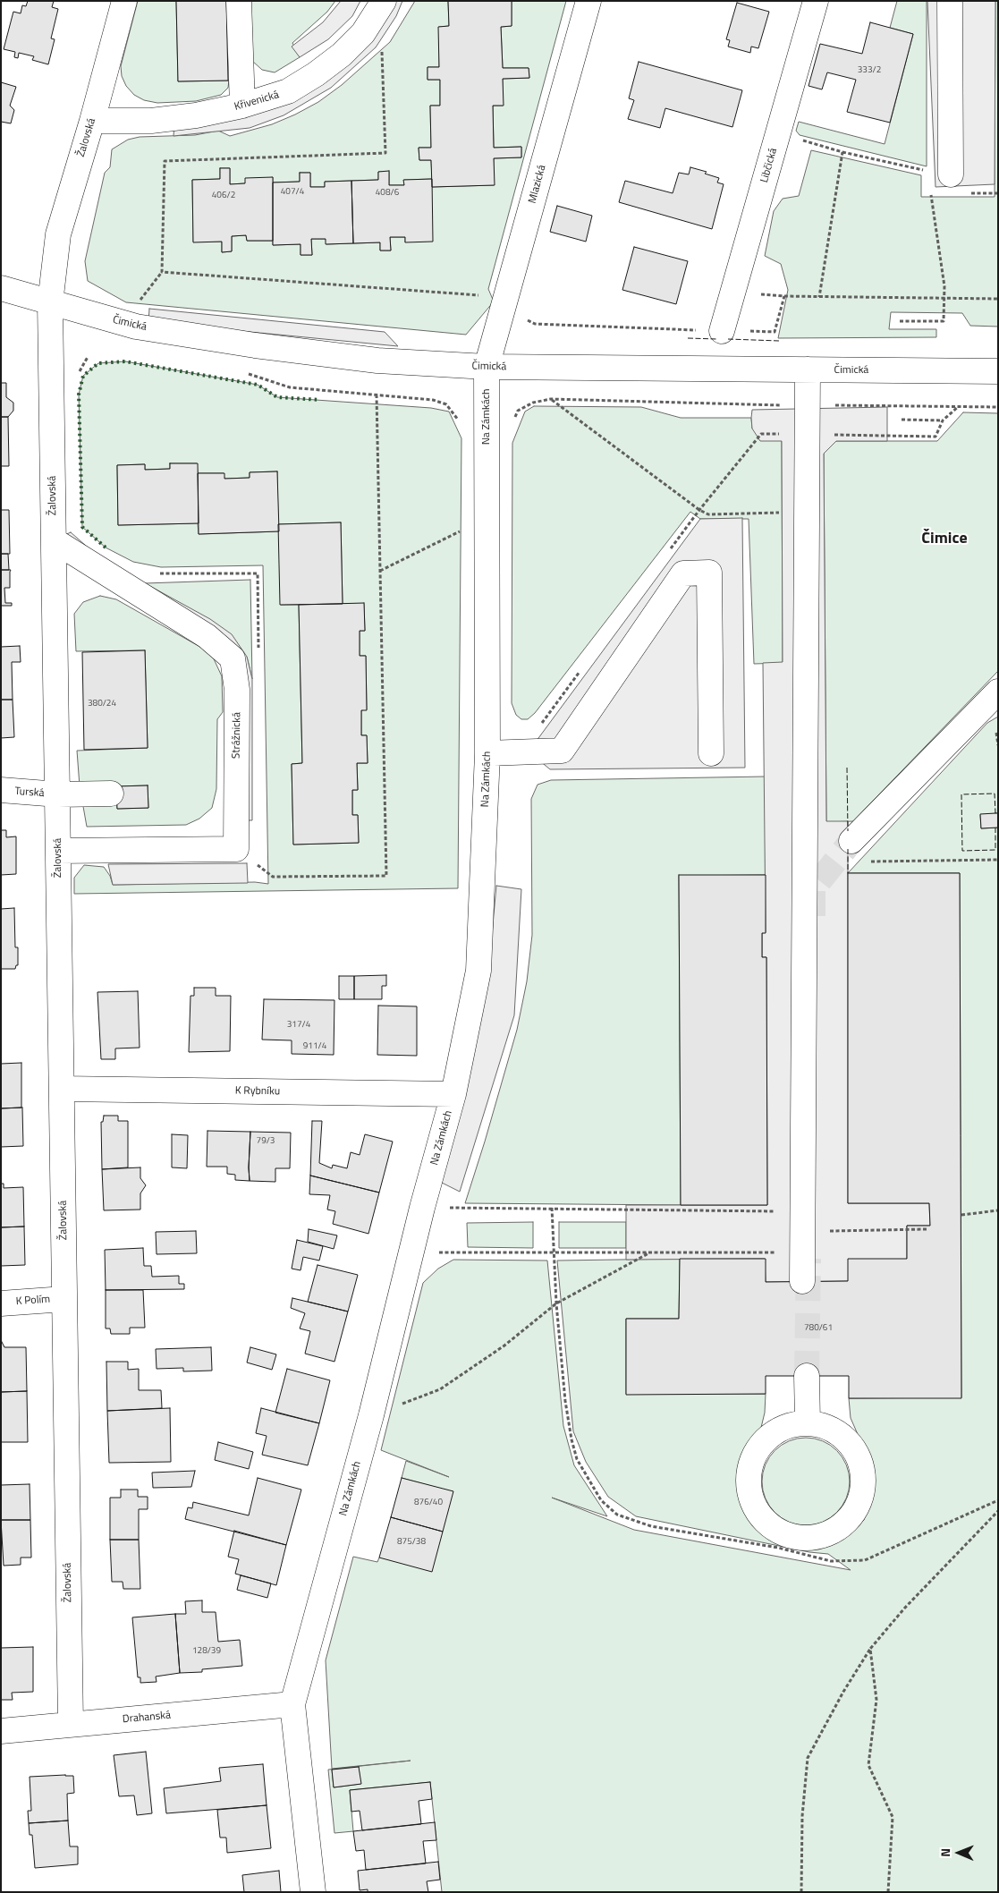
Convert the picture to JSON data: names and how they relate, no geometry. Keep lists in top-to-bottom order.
{
  "streets": {
    "street": [
      "Křivenická",
      "Žalovská",
      "Libčická",
      "Mlazická",
      "Čimická",
      "Na Zámkách",
      "Strážnická",
      "Turská",
      "K Rybníku",
      "K Polím",
      "Drahanská"
    ]
  },
  "crossings": [
    ["Křivenická", "Žalovská"],
    ["Žalovská", "Čimická"],
    ["Žalovská", "Strážnická"],
    ["Žalovská", "Turská"],
    ["Žalovská", "K Rybníku"],
    ["Žalovská", "K Polím"],
    ["Žalovská", "Drahanská"],
    ["Mlazická", "Čimická"],
    ["Mlazická", "Na Zámkách"],
    ["Čimická", "Na Zámkách"],
    ["Na Zámkách", "K Rybníku"],
    ["Na Zámkách", "Drahanská"]
  ],
  "districts": ["Čimice"],
  "house_numbers": [
    "333/2",
    "407/4",
    "408/6",
    "406/2",
    "380/24",
    "317/4",
    "911/4",
    "79/3",
    "780/61",
    "876/40",
    "875/38",
    "128/39"
  ],
  "north": "left"
}
